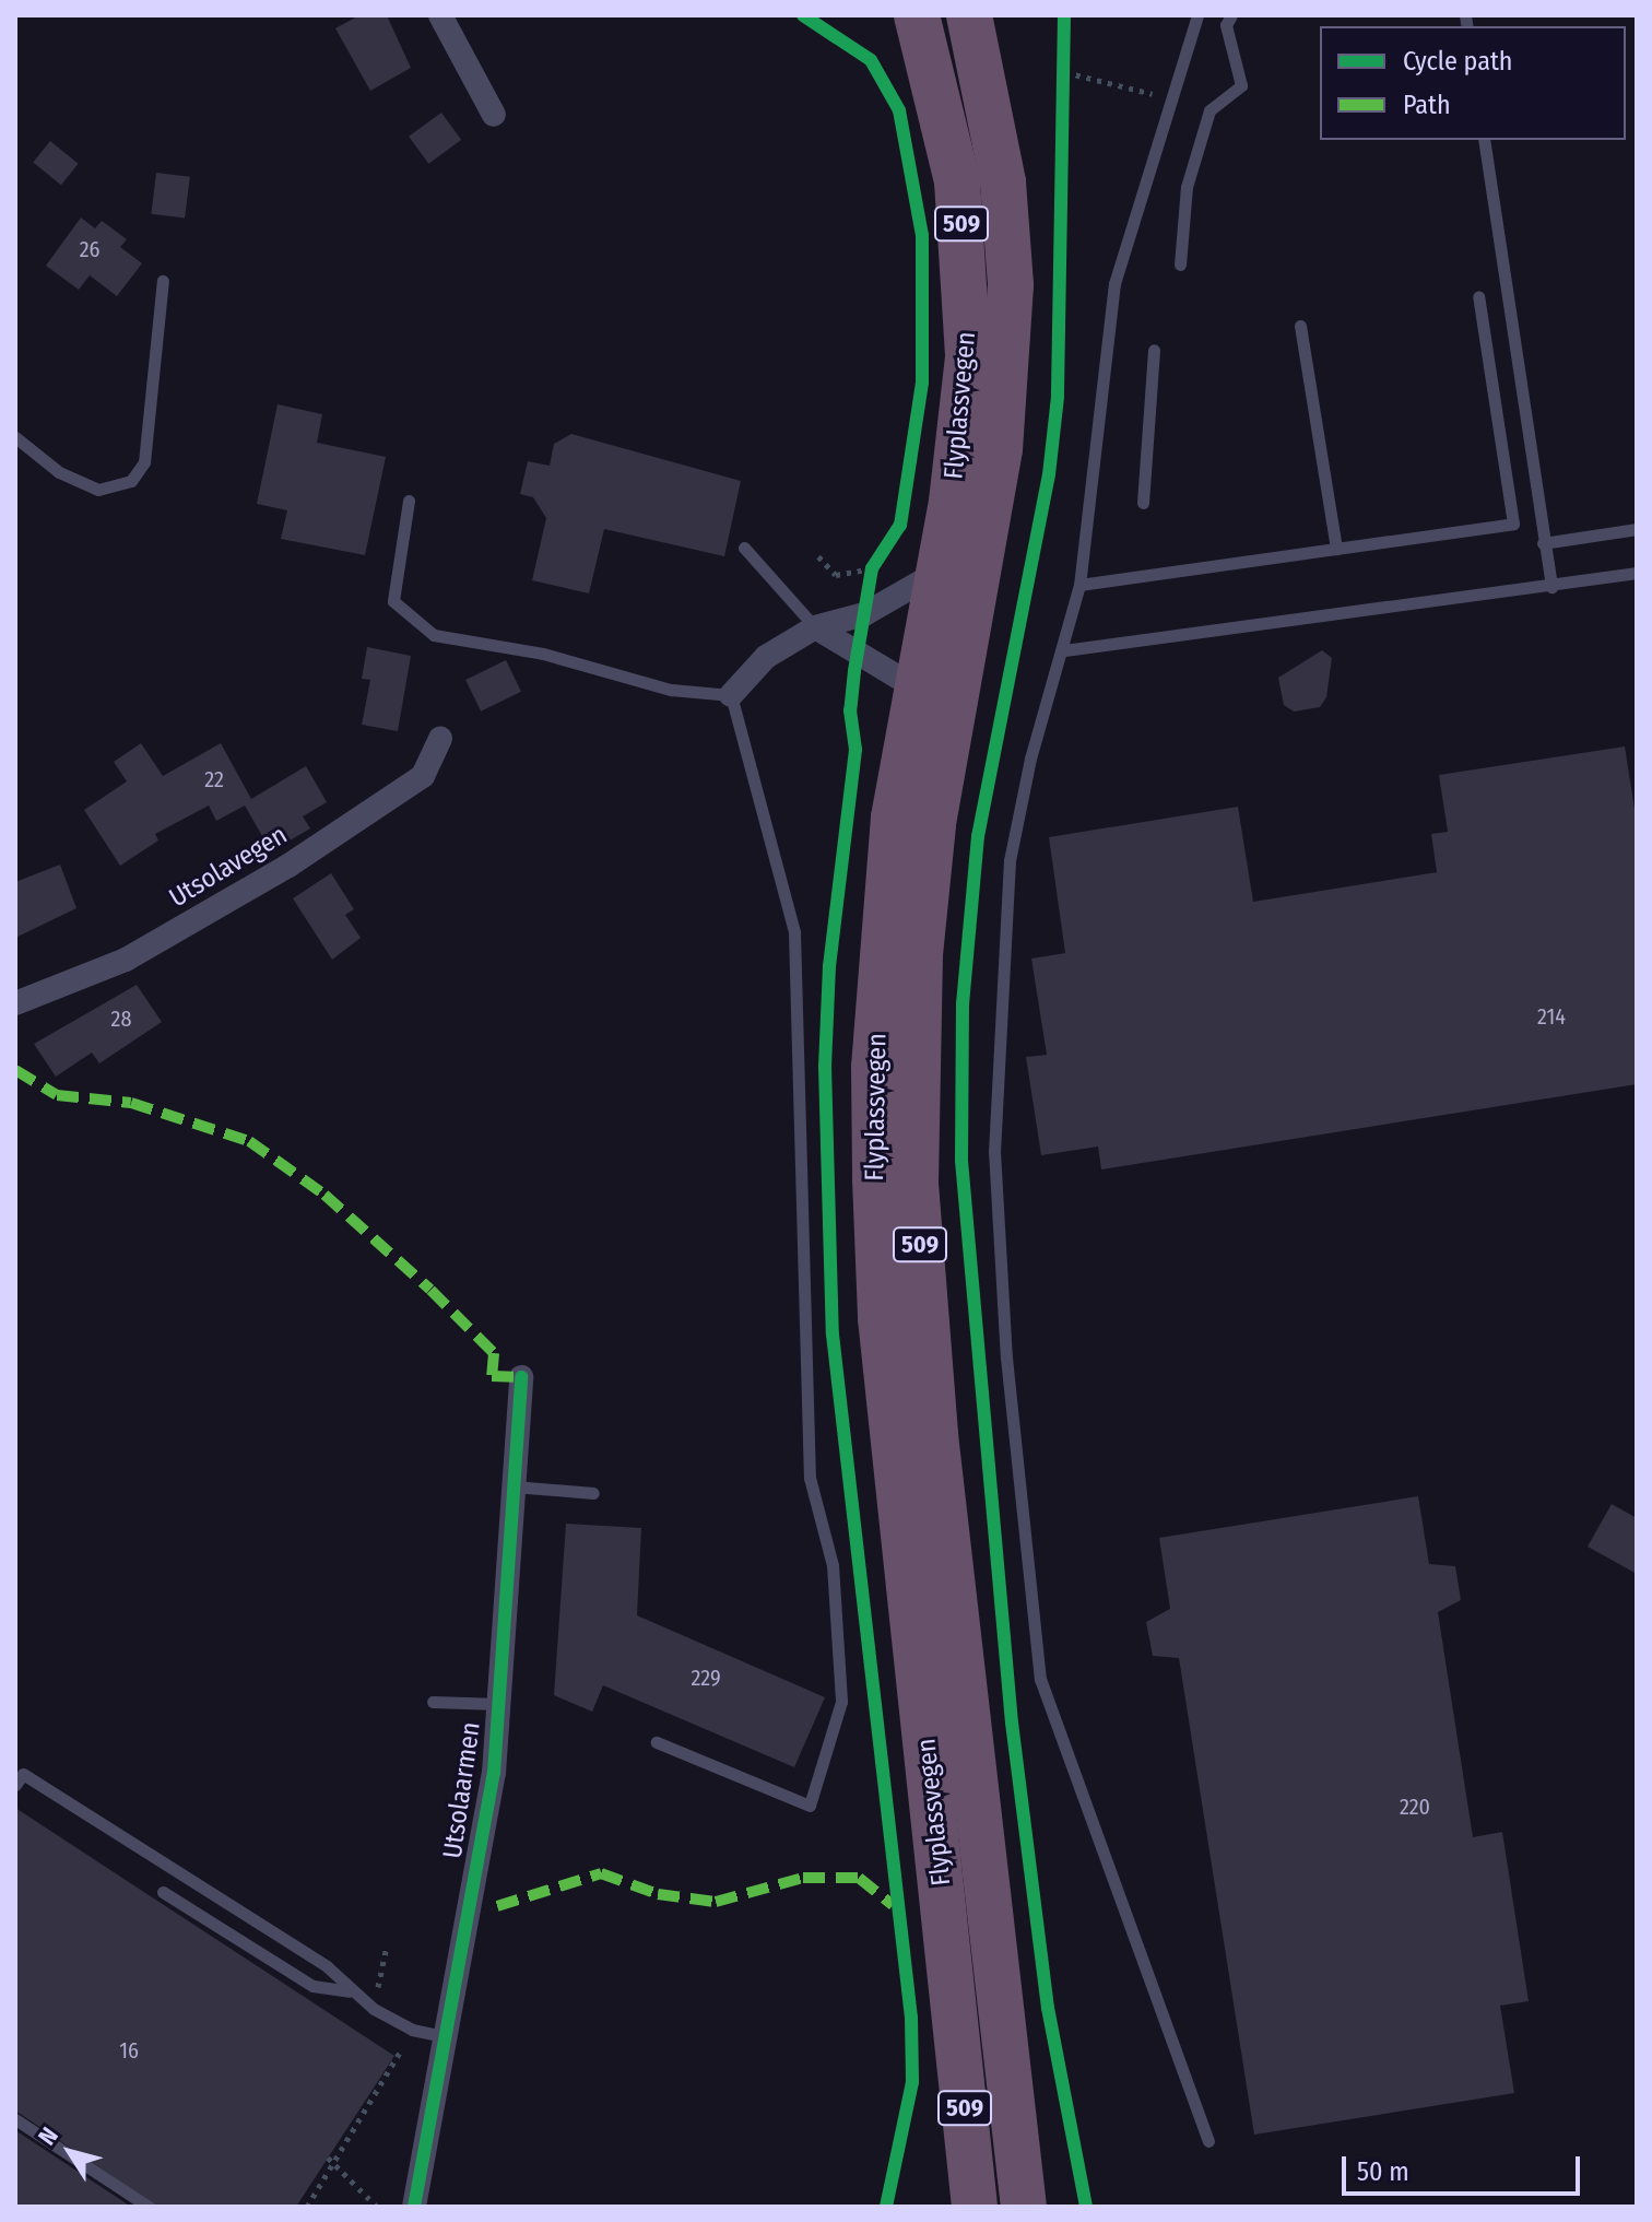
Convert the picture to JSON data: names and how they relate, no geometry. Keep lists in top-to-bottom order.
{
  "streets": {
    "highway": ["509", "Flyplassvegen"],
    "street": ["Utsolavegen", "Utsolaarmen"]
  },
  "house_numbers": [
    "26",
    "22",
    "214",
    "28",
    "229",
    "220",
    "16"
  ],
  "legend": ["Cycle path", "Path"],
  "scale_bar": "50 m",
  "north": "top left"
}
